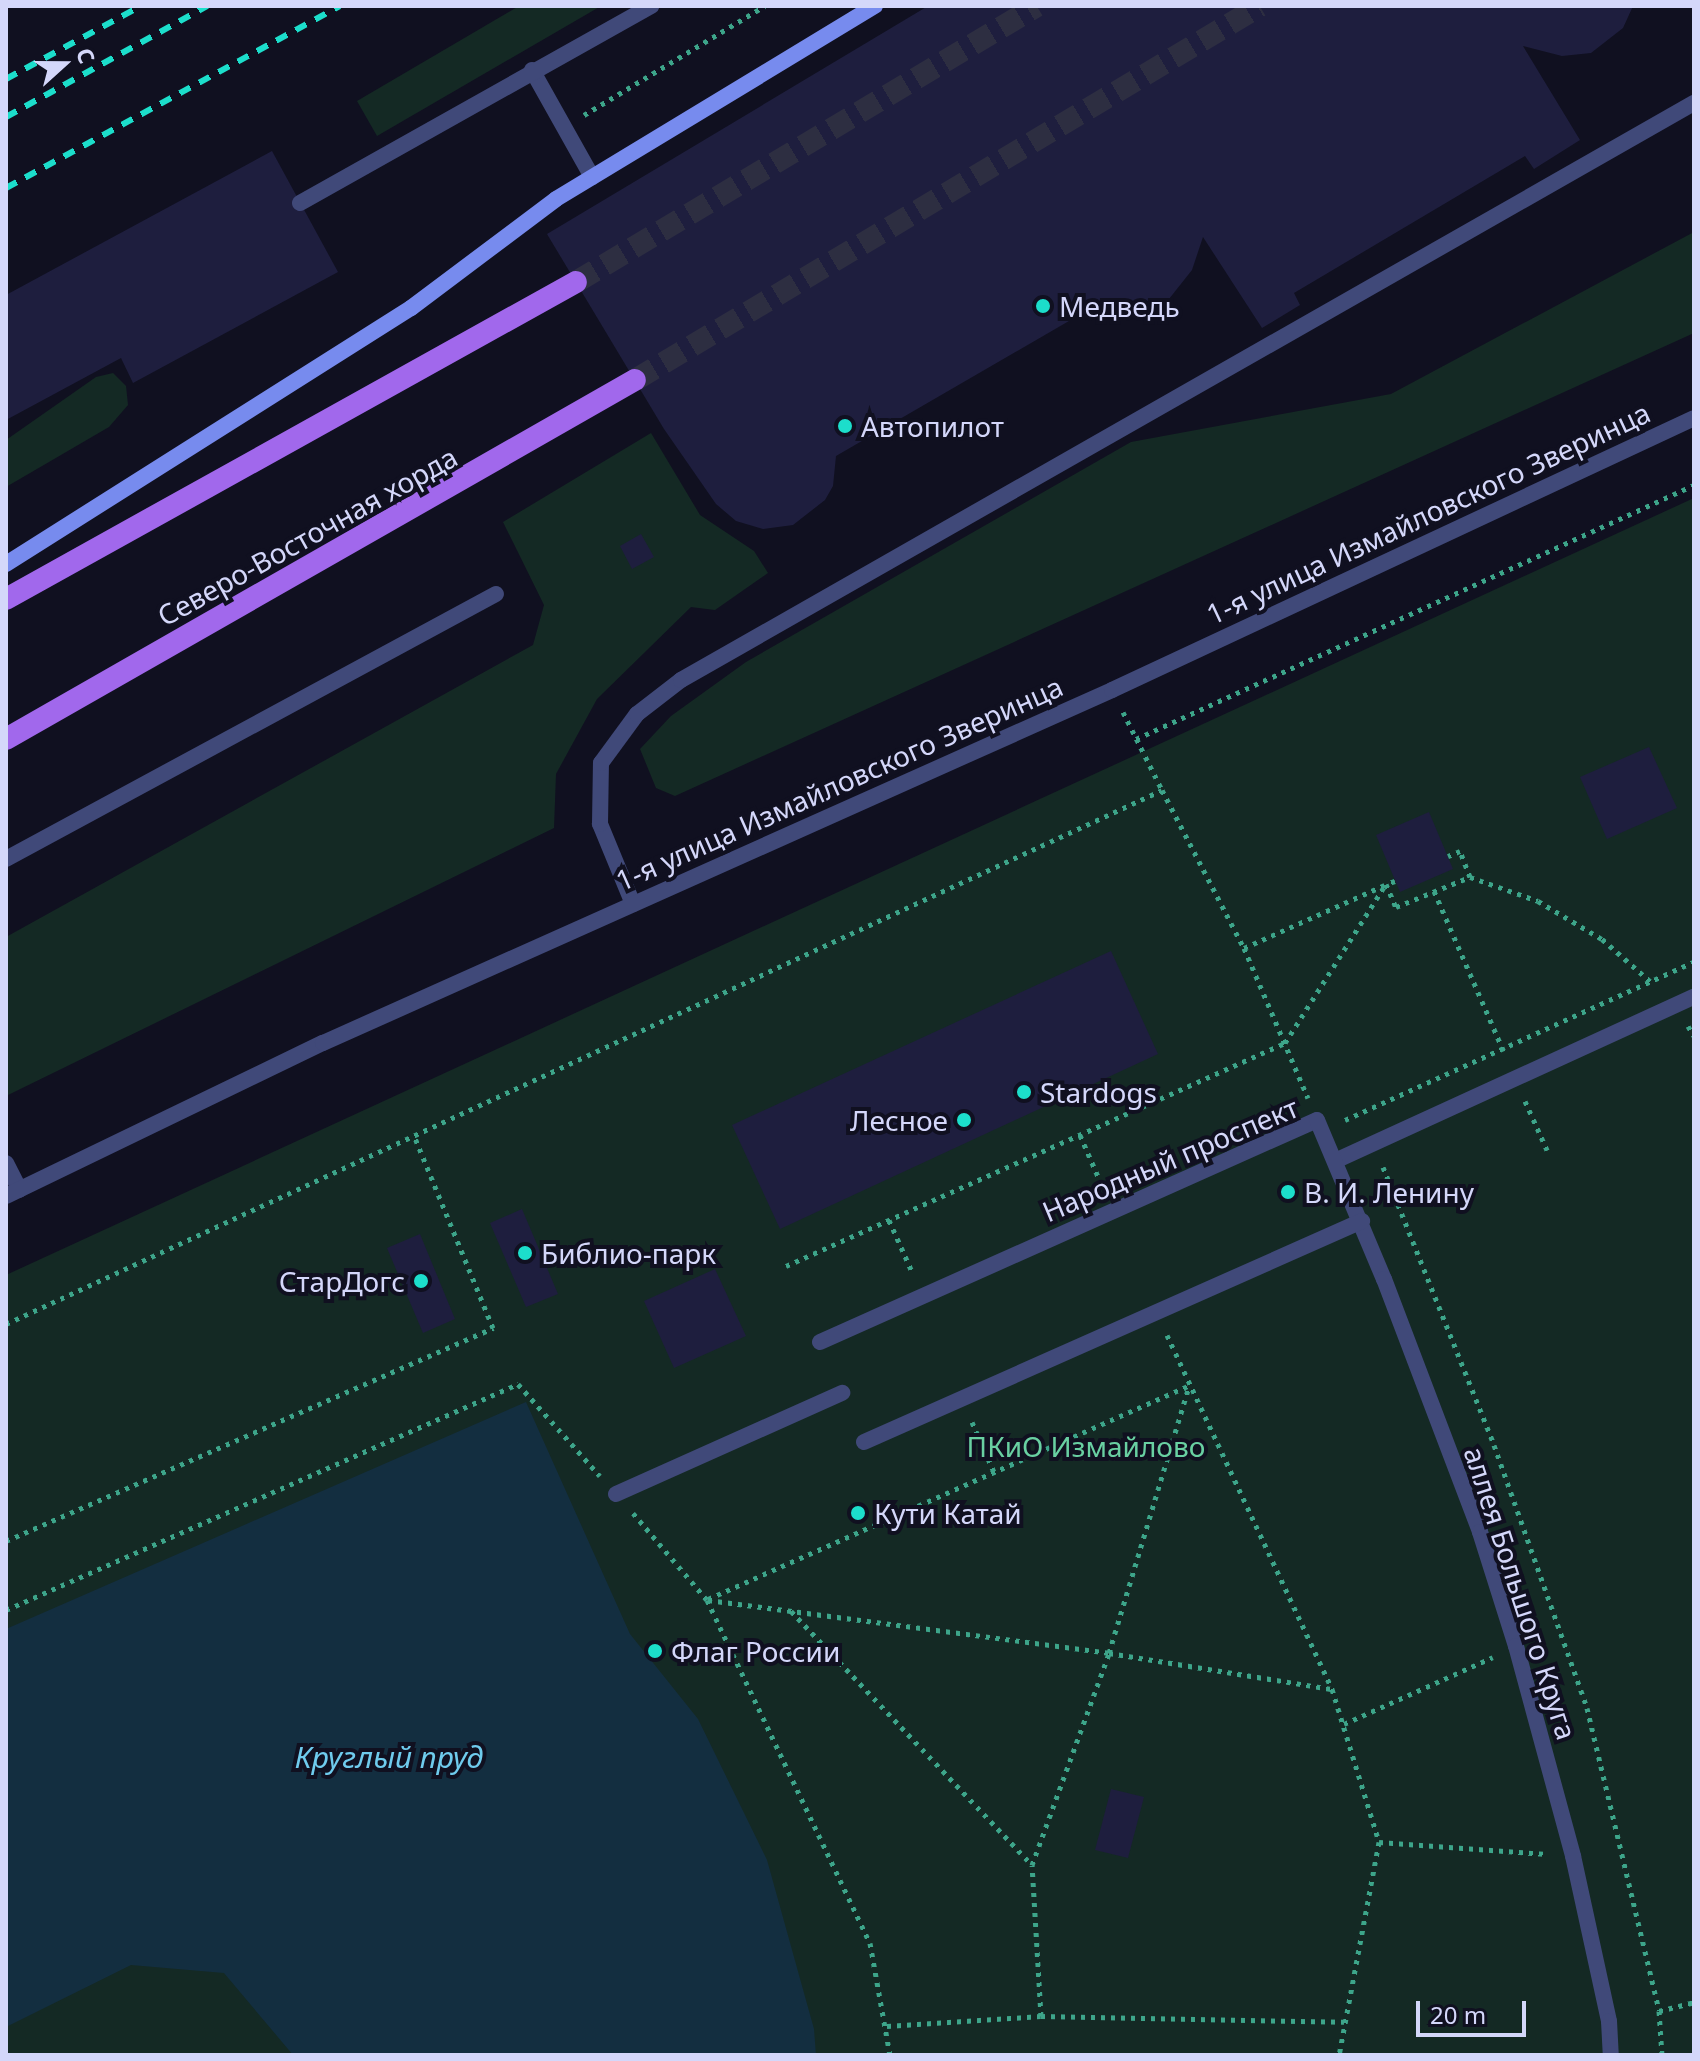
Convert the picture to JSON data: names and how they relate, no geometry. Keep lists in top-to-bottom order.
{
  "streets": {
    "main road": ["Северо-Восточная хорда"],
    "street": ["1-я улица Измайловского Зверинца", "Народный проспект", "аллея Большого Круга"]
  },
  "crossings": [
    ["Народный проспект", "аллея Большого Круга"]
  ],
  "water": ["Круглый пруд"],
  "parks": ["ПКиО Измайлово"],
  "places": [
    "Медведь",
    "Автопилот",
    "Stardogs",
    "Лесное",
    "В. И. Ленину",
    "Библио-парк",
    "СтарДогс",
    "Кути Катай",
    "Флаг России"
  ],
  "scale_bar": "20 m",
  "north": "right"
}
